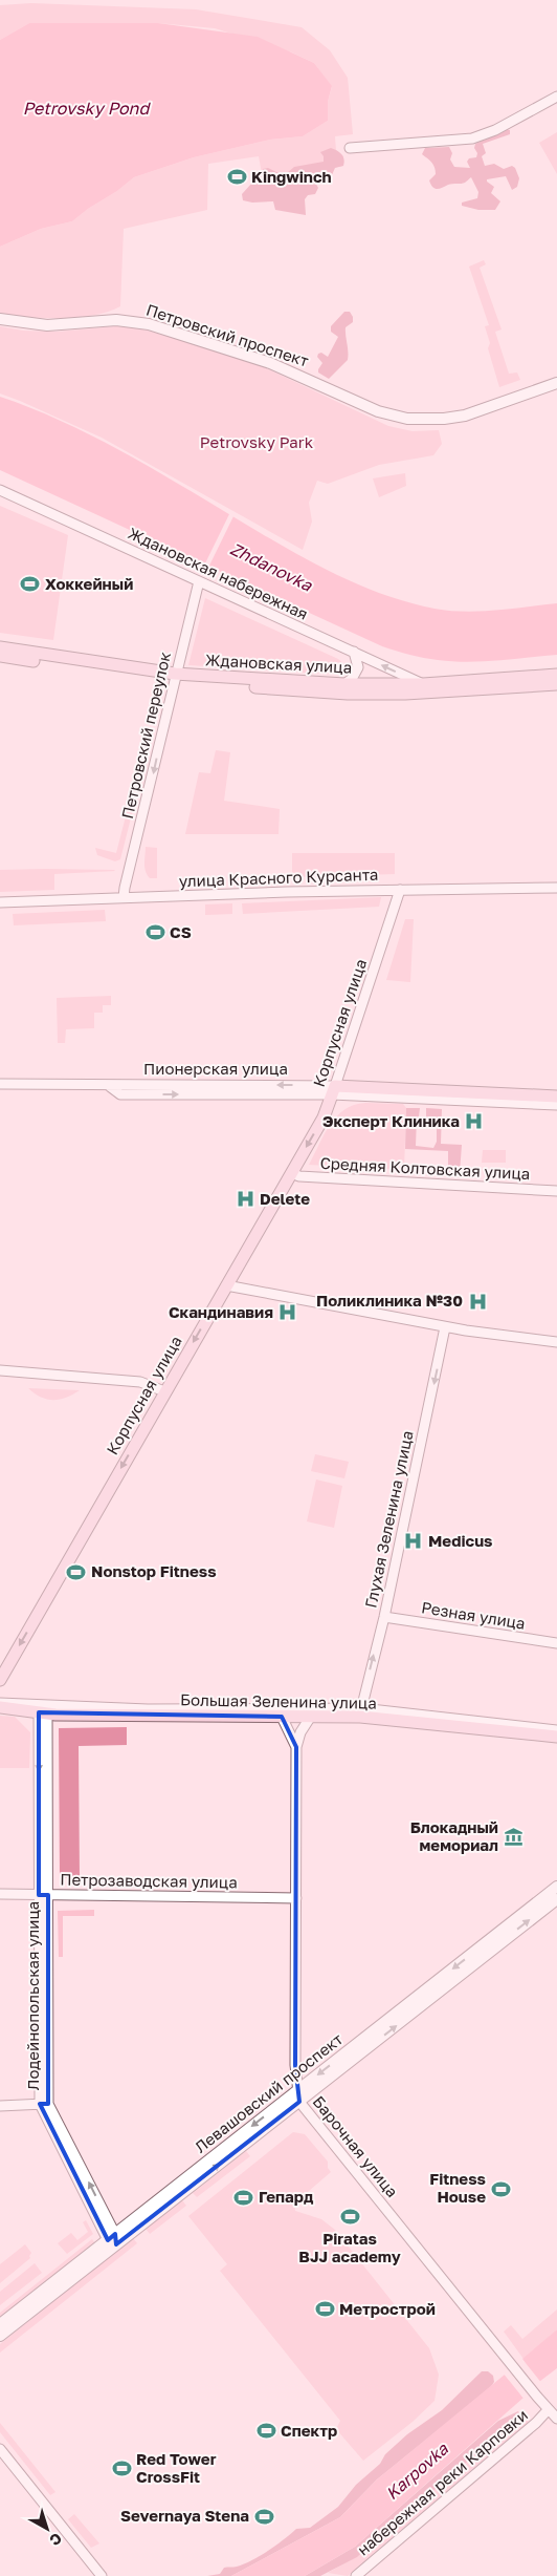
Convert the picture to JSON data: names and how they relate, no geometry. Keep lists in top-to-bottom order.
{
  "streets": {
    "main road": [
      "Ждановская улица",
      "Корпусная улица",
      "Пионерская улица",
      "Большая Зеленина улица"
    ],
    "street": [
      "Петровский проспект",
      "Ждановская набережная",
      "Петровский переулок",
      "улица Красного Курсанта",
      "Средняя Колтовская улица",
      "Глухая Зеленина улица",
      "Резная улица",
      "Петрозаводская улица",
      "Лодейнопольская улица",
      "Левашовский проспект",
      "Барочная улица",
      "набережная реки Карповки"
    ]
  },
  "crossings": [
    ["Ждановская набережная", "Ждановская улица"],
    ["Ждановская набережная", "Петровский переулок"],
    ["Ждановская улица", "Петровский переулок"],
    ["Петровский переулок", "улица Красного Курсанта"],
    ["улица Красного Курсанта", "Корпусная улица"],
    ["Корпусная улица", "Пионерская улица"],
    ["Корпусная улица", "Средняя Колтовская улица"],
    ["Глухая Зеленина улица", "Резная улица"],
    ["Глухая Зеленина улица", "Большая Зеленина улица"],
    ["Большая Зеленина улица", "Лодейнопольская улица"],
    ["Большая Зеленина улица", "Барочная улица"],
    ["Петрозаводская улица", "Лодейнопольская улица"],
    ["Петрозаводская улица", "Барочная улица"],
    ["Лодейнопольская улица", "Левашовский проспект"],
    ["Левашовский проспект", "Барочная улица"],
    ["Барочная улица", "набережная реки Карповки"]
  ],
  "one_way": ["Петровский переулок", "Корпусная улица"],
  "water": ["Petrovsky Pond", "Zhdanovka", "Karpovka"],
  "parks": ["Petrovsky Park"],
  "places": {
    "sports": [
      "Kingwinch",
      "Хоккейный",
      "CS",
      "Nonstop Fitness",
      "Fitness House",
      "Гепард",
      "Piratas BJJ academy",
      "Метрострой",
      "Спектр",
      "Red Tower CrossFit",
      "Severnaya Stena"
    ],
    "hospital": [
      "Эксперт Клиника",
      "Delete",
      "Поликлиника №30",
      "Скандинавия",
      "Medicus"
    ],
    "museum": ["Блокадный мемориал"]
  },
  "north": "bottom right"
}
